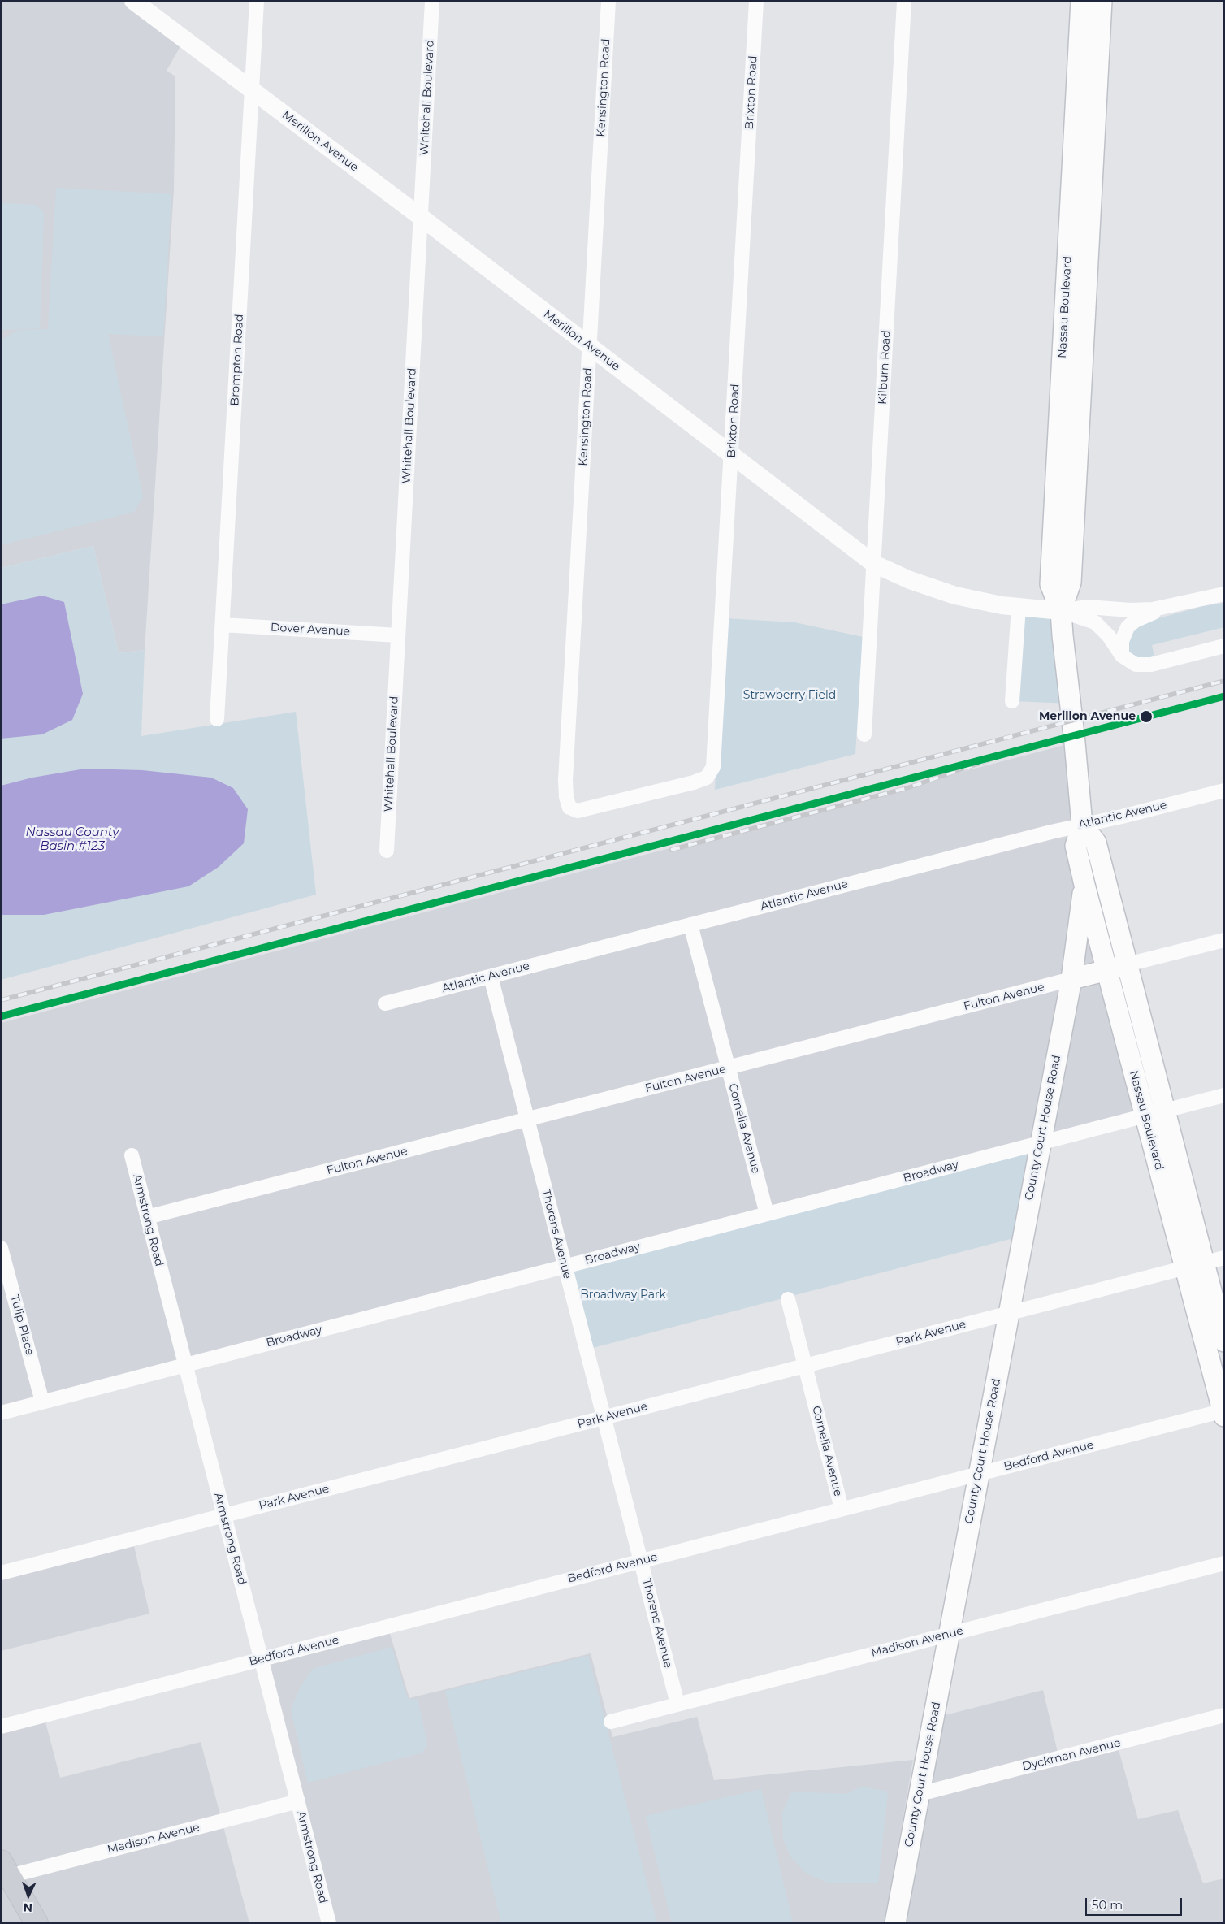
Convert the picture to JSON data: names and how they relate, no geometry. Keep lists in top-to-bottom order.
{
  "streets": {
    "main road": ["Nassau Boulevard", "Fulton Avenue", "County Court House Road"],
    "street": [
      "Kensington Road",
      "Brixton Road",
      "Whitehall Boulevard",
      "Merillon Avenue",
      "Brompton Road",
      "Kilburn Road",
      "Dover Avenue",
      "Atlantic Avenue",
      "Cornelia Avenue",
      "Broadway",
      "Armstrong Road",
      "Thorens Avenue",
      "Tulip Place",
      "Park Avenue",
      "Bedford Avenue",
      "Madison Avenue",
      "Dyckman Avenue"
    ]
  },
  "crossings": [
    ["Kensington Road", "Brixton Road"],
    ["Kensington Road", "Merillon Avenue"],
    ["Brixton Road", "Merillon Avenue"],
    ["Whitehall Boulevard", "Merillon Avenue"],
    ["Whitehall Boulevard", "Dover Avenue"],
    ["Merillon Avenue", "Nassau Boulevard"],
    ["Merillon Avenue", "Brompton Road"],
    ["Merillon Avenue", "Kilburn Road"],
    ["Nassau Boulevard", "Atlantic Avenue"],
    ["Nassau Boulevard", "Fulton Avenue"],
    ["Nassau Boulevard", "County Court House Road"],
    ["Nassau Boulevard", "Broadway"],
    ["Nassau Boulevard", "Park Avenue"],
    ["Nassau Boulevard", "Bedford Avenue"],
    ["Brompton Road", "Dover Avenue"],
    ["Atlantic Avenue", "Cornelia Avenue"],
    ["Atlantic Avenue", "Thorens Avenue"],
    ["Fulton Avenue", "County Court House Road"],
    ["Fulton Avenue", "Cornelia Avenue"],
    ["Fulton Avenue", "Armstrong Road"],
    ["Fulton Avenue", "Thorens Avenue"],
    ["County Court House Road", "Broadway"],
    ["County Court House Road", "Park Avenue"],
    ["County Court House Road", "Bedford Avenue"],
    ["County Court House Road", "Madison Avenue"],
    ["County Court House Road", "Dyckman Avenue"],
    ["Cornelia Avenue", "Broadway"],
    ["Cornelia Avenue", "Park Avenue"],
    ["Cornelia Avenue", "Bedford Avenue"],
    ["Broadway", "Armstrong Road"],
    ["Broadway", "Thorens Avenue"],
    ["Broadway", "Tulip Place"],
    ["Armstrong Road", "Park Avenue"],
    ["Armstrong Road", "Bedford Avenue"],
    ["Armstrong Road", "Madison Avenue"],
    ["Thorens Avenue", "Park Avenue"],
    ["Thorens Avenue", "Bedford Avenue"],
    ["Thorens Avenue", "Madison Avenue"]
  ],
  "water": ["Nassau County Basin #123"],
  "parks": ["Strawberry Field", "Broadway Park"],
  "places": ["Merillon Avenue"],
  "scale_bar": "50 m",
  "north": "bottom"
}
